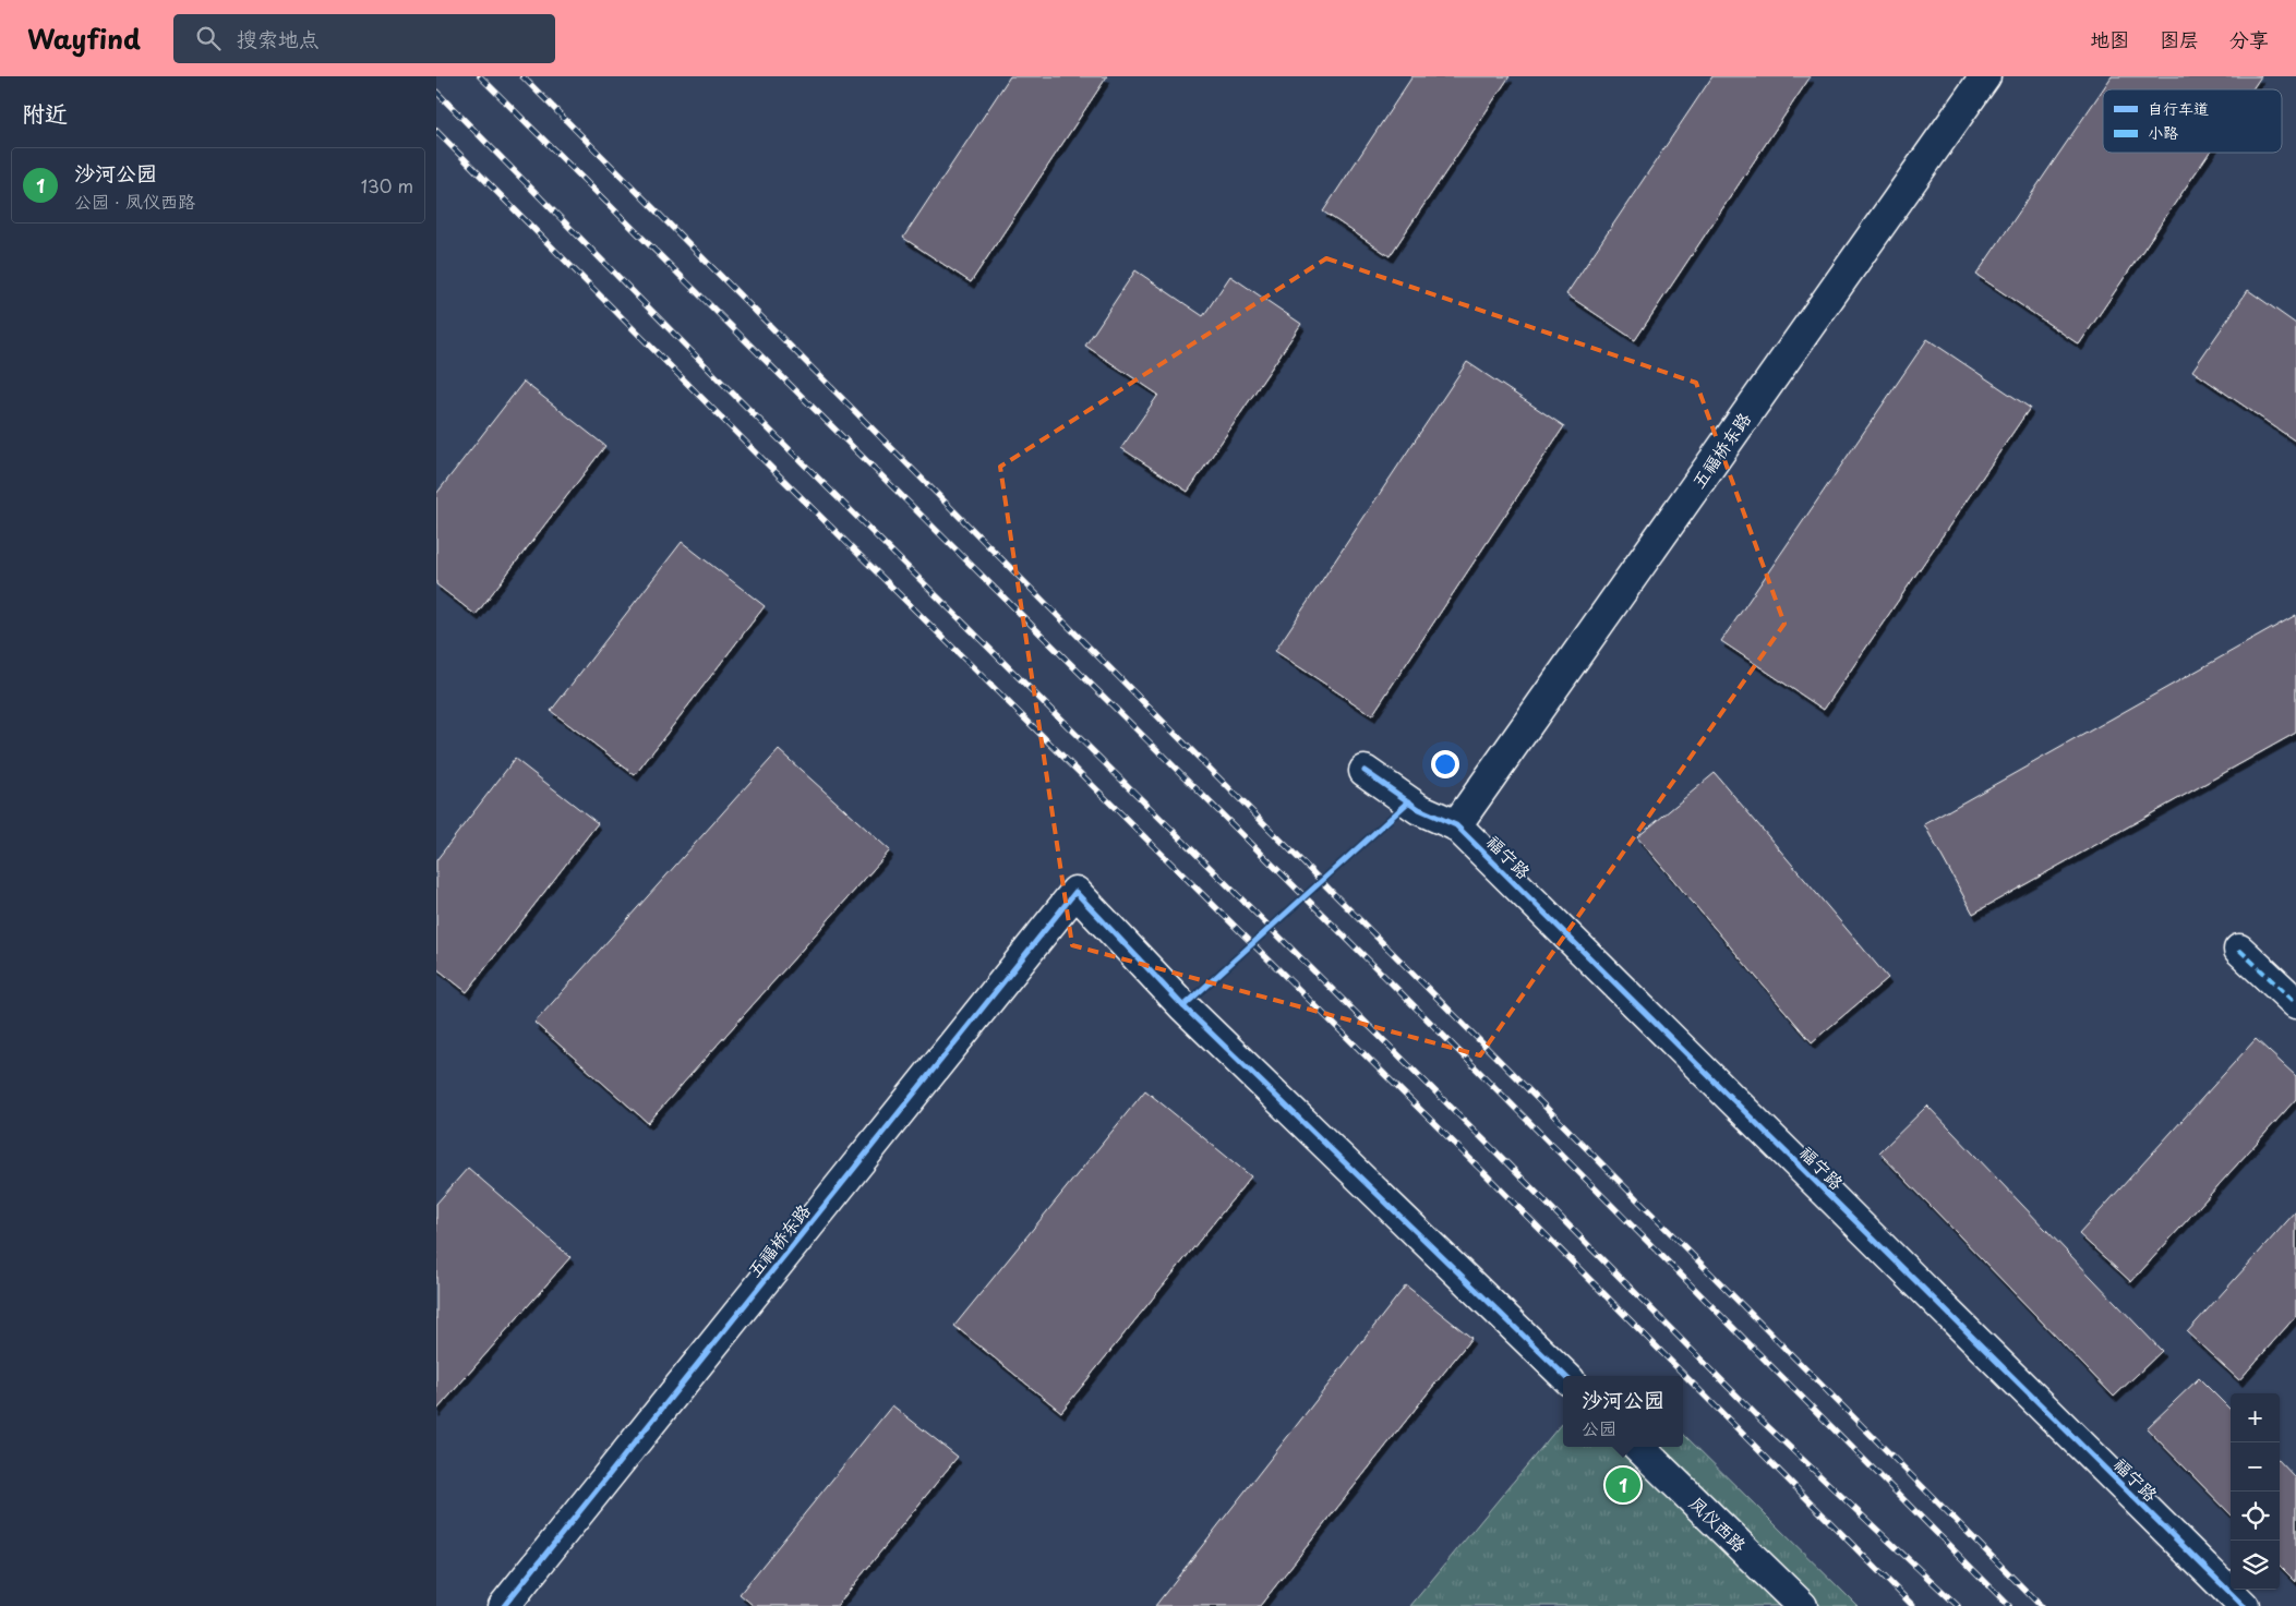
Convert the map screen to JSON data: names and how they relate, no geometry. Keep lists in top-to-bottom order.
{
  "streets": {
    "street": ["五福桥东路", "福宁路", "凤仪西路"]
  },
  "crossings": [
    ["五福桥东路", "福宁路"]
  ],
  "legend": ["自行车道", "小路"],
  "page": {
    "header": "Wayfind",
    "search": "搜索地点",
    "nav": ["地图", "图层", "分享"],
    "heading": "附近",
    "list": [
      {
        "mark": "1",
        "name": "沙河公园",
        "note": "公园 · 凤仪西路",
        "value": "130 m"
      }
    ],
    "popup": ["沙河公园", "公园"],
    "map_buttons": ["+", "−"],
    "pins": "1"
  }
}
